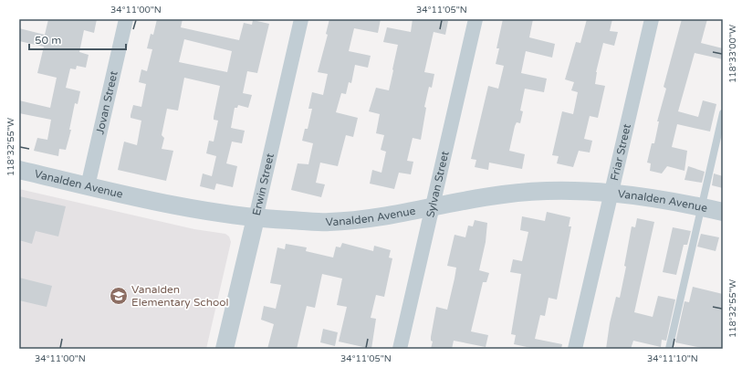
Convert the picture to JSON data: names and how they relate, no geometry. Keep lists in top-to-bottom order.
{
  "streets": {
    "street": [
      "Jovan Street",
      "Friar Street",
      "Vanalden Avenue",
      "Sylvan Street",
      "Erwin Street"
    ]
  },
  "crossings": [
    ["Jovan Street", "Vanalden Avenue"],
    ["Friar Street", "Vanalden Avenue"],
    ["Vanalden Avenue", "Sylvan Street"],
    ["Vanalden Avenue", "Erwin Street"]
  ],
  "places": {
    "school or university": ["Vanalden Elementary School"]
  },
  "scale_bar": "50 m",
  "coordinates": [
    "34°11'00\"N",
    "34°11'05\"N",
    "118°33'00\"W",
    "118°32'55\"W",
    "34°11'10\"N"
  ]
}
